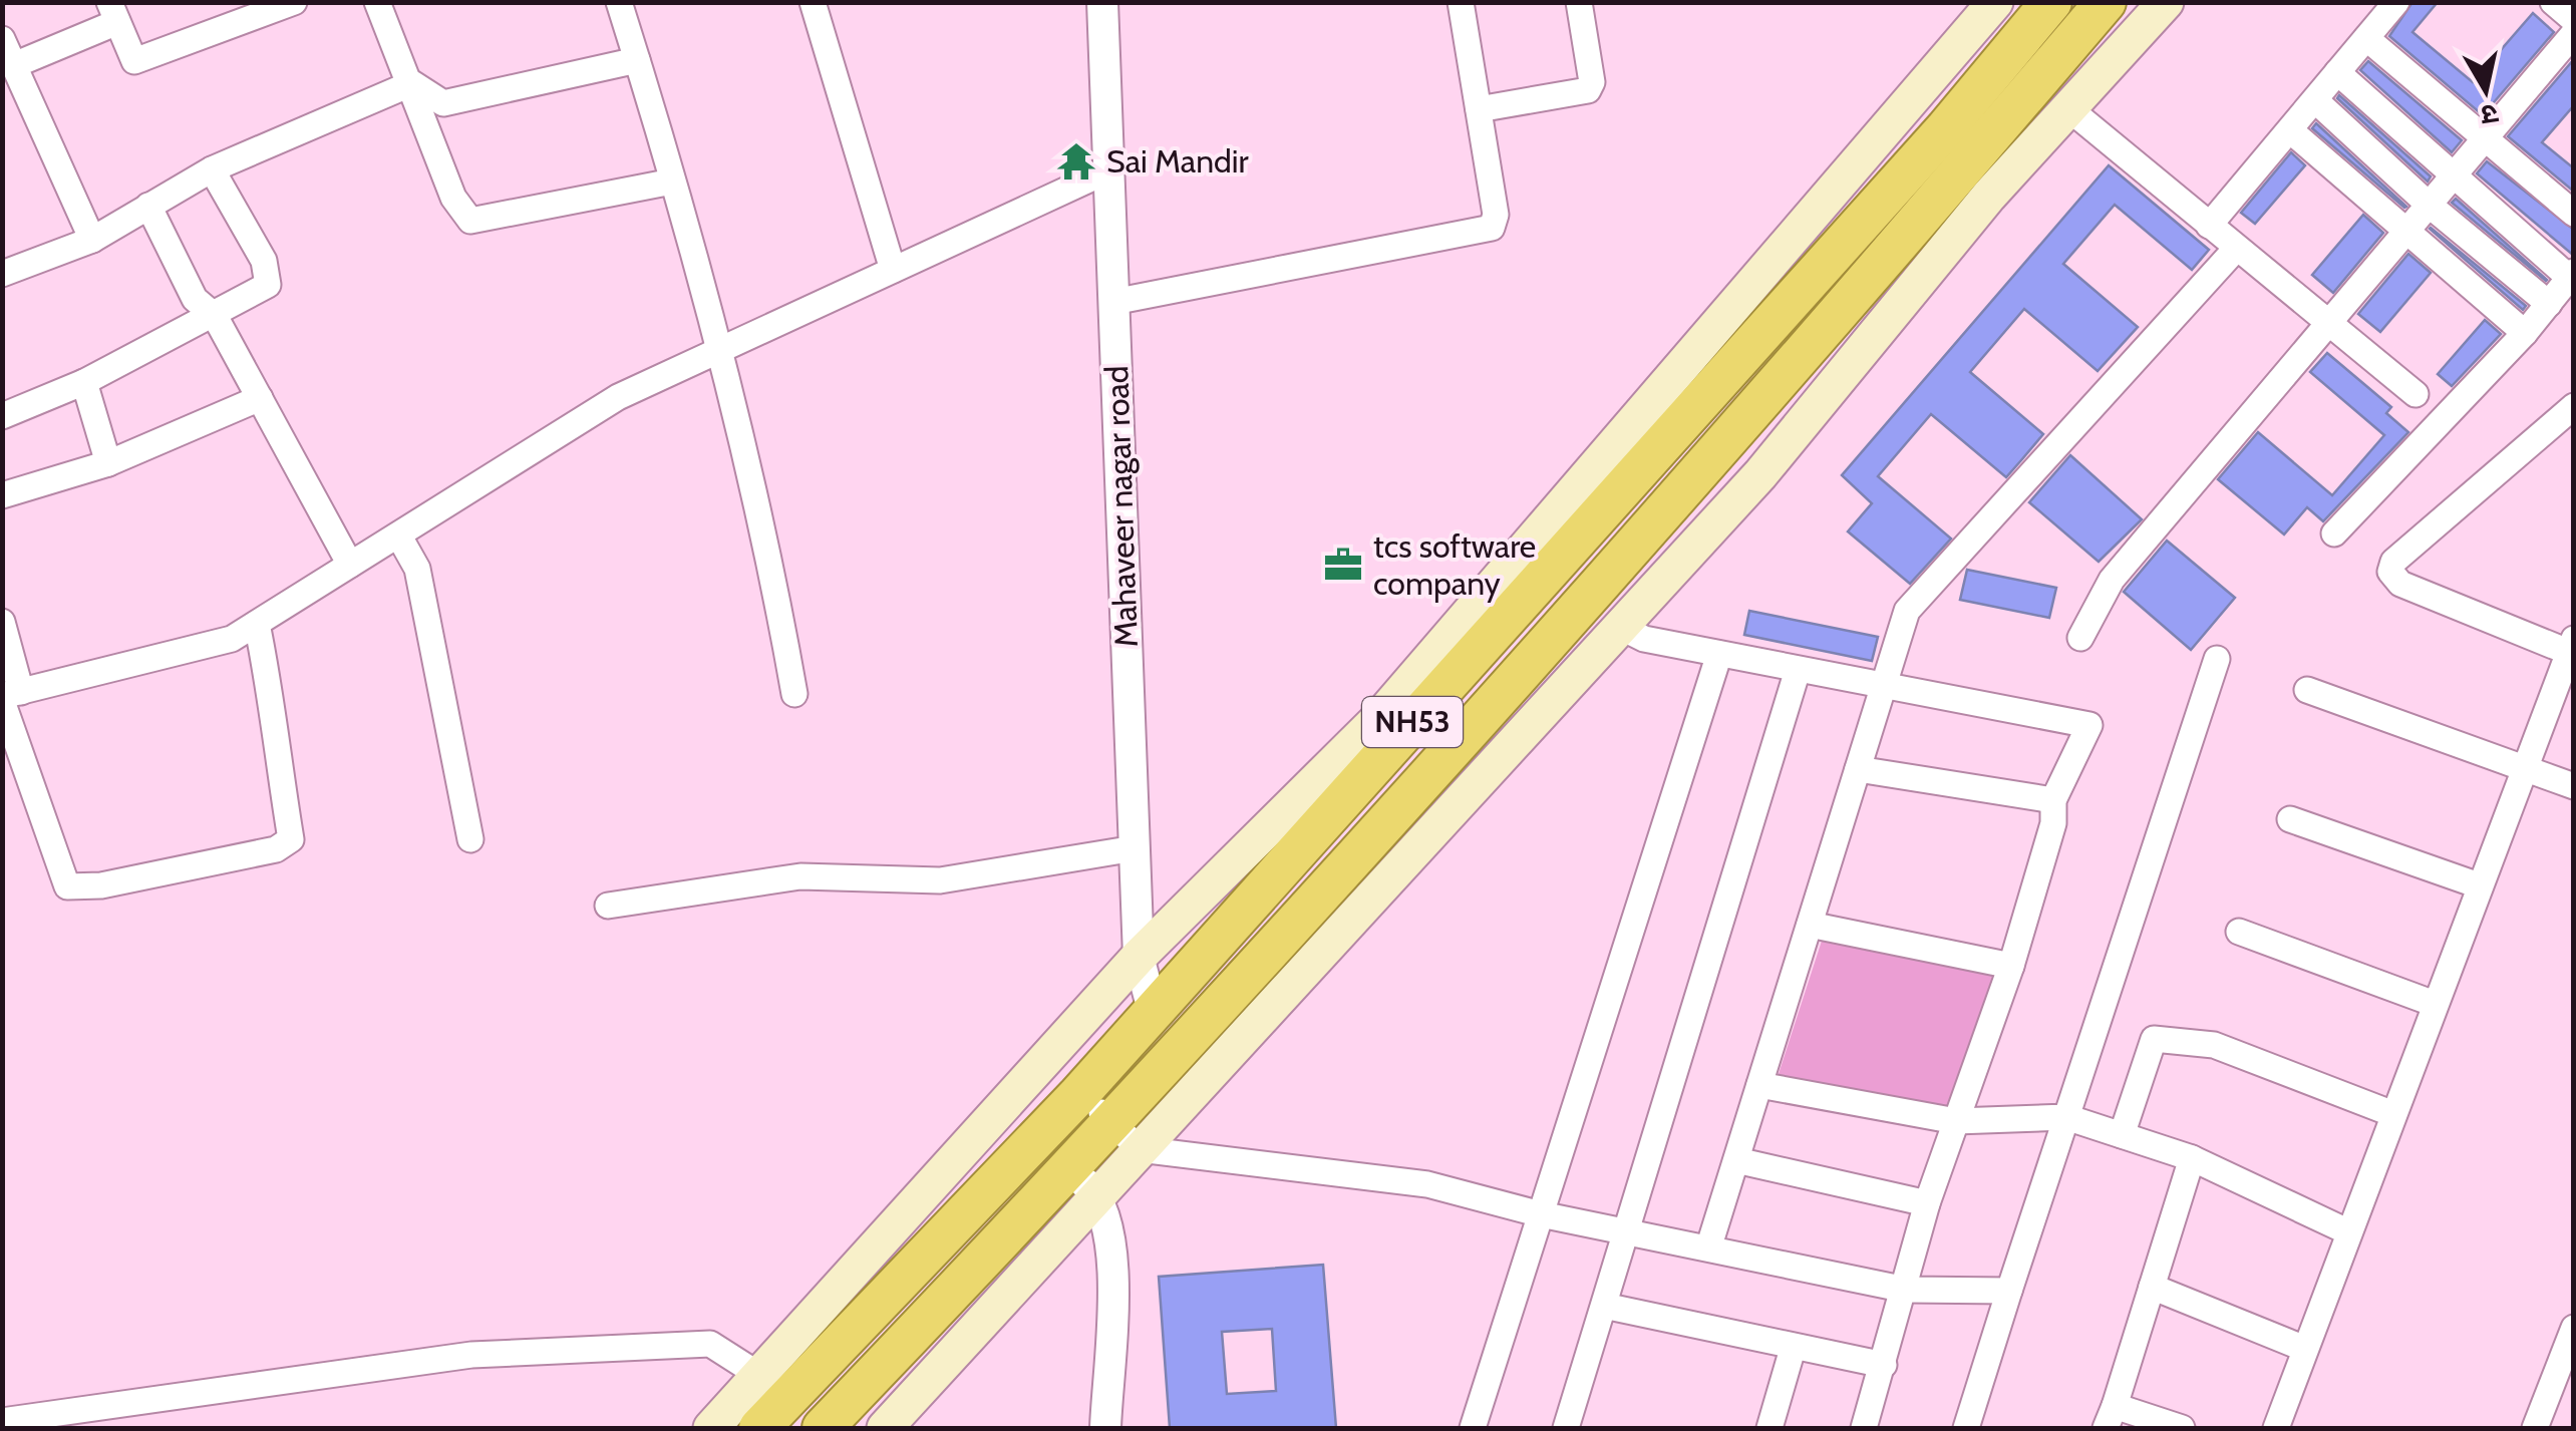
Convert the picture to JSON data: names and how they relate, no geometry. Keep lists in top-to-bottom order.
{
  "streets": {
    "highway": ["NH53"],
    "street": ["Mahaveer nagar road"]
  },
  "crossings": [
    ["Mahaveer nagar road", "NH53"]
  ],
  "places": {
    "temple": ["Sai Mandir"],
    "office": ["tcs software company"]
  },
  "north": "bottom"
}
